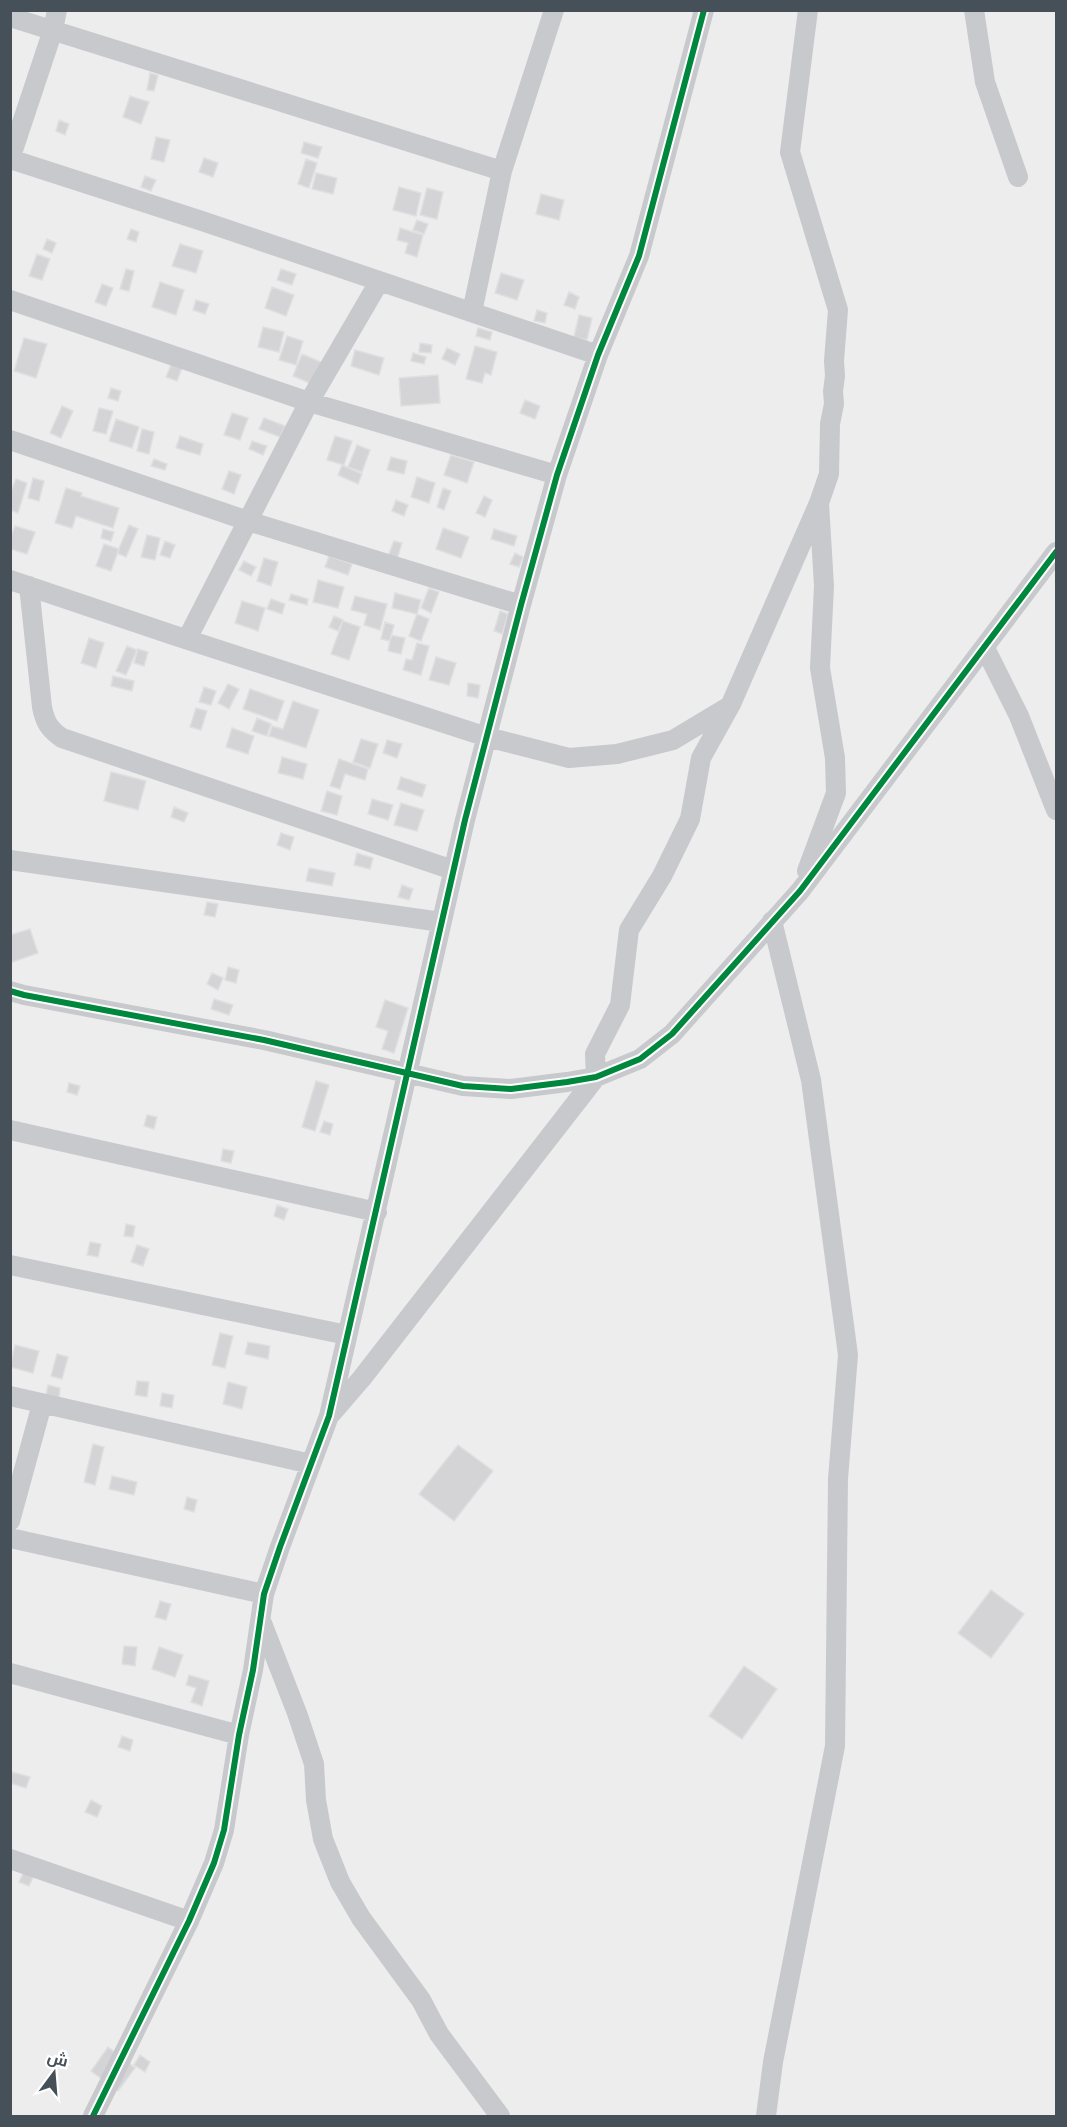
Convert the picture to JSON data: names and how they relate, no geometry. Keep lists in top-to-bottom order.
{
  "north": "top"
}
